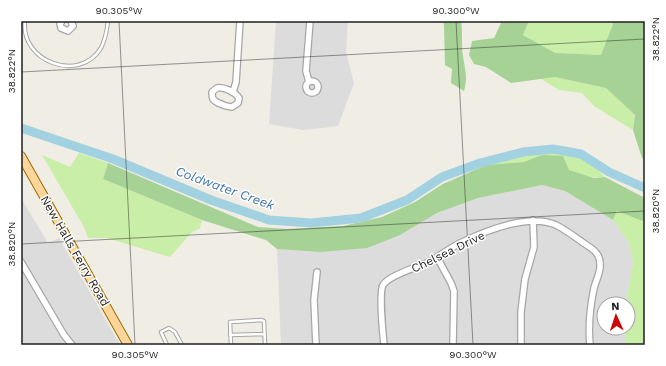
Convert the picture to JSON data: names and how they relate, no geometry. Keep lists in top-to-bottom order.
{
  "streets": {
    "main road": ["New Halls Ferry Road"],
    "street": ["Chelsea Drive"]
  },
  "water": ["Coldwater Creek"],
  "north": "top",
  "coordinates": [
    "90.305°W",
    "90.300°W",
    "38.822°N",
    "38.820°N"
  ]
}
